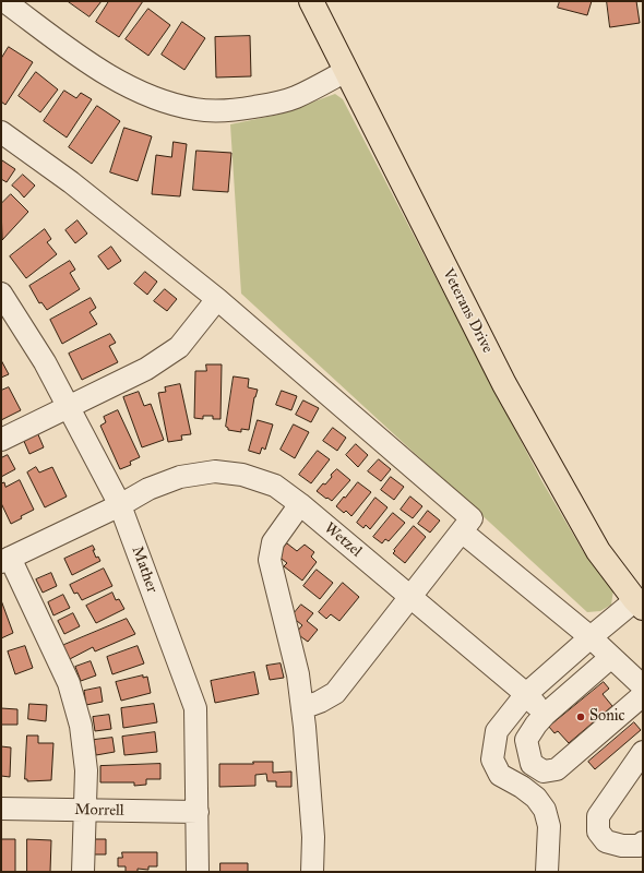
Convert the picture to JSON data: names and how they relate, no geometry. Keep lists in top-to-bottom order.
{
  "streets": {
    "main road": ["Veterans Drive"],
    "street": ["Wetzel", "Mather", "Morrell"]
  },
  "crossings": [
    ["Wetzel", "Mather"],
    ["Mather", "Morrell"]
  ],
  "places": ["Sonic"]
}
